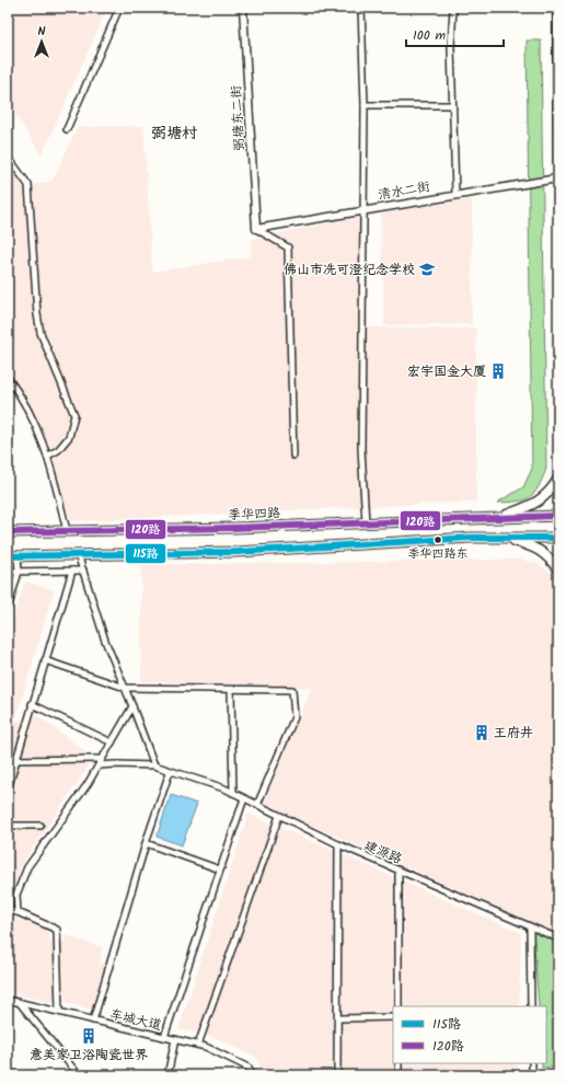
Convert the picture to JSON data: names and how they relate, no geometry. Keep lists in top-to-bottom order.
{
  "streets": {
    "main road": ["季华四路"],
    "street": [
      "弼塘东二街",
      "清水二街",
      "建源路",
      "车城大道"
    ]
  },
  "crossings": [
    ["弼塘东二街", "清水二街"]
  ],
  "districts": ["弼塘村"],
  "places": {
    "school or university": ["佛山市冼可澄纪念学校"],
    "building": ["宏宇国金大厦", "王府井", "意美家卫浴陶瓷世界"],
    "other": ["季华四路东"]
  },
  "lines": ["transit line 120路", "transit line 115路"],
  "legend": ["115路", "120路"],
  "scale_bar": "100 m",
  "north": "top"
}
